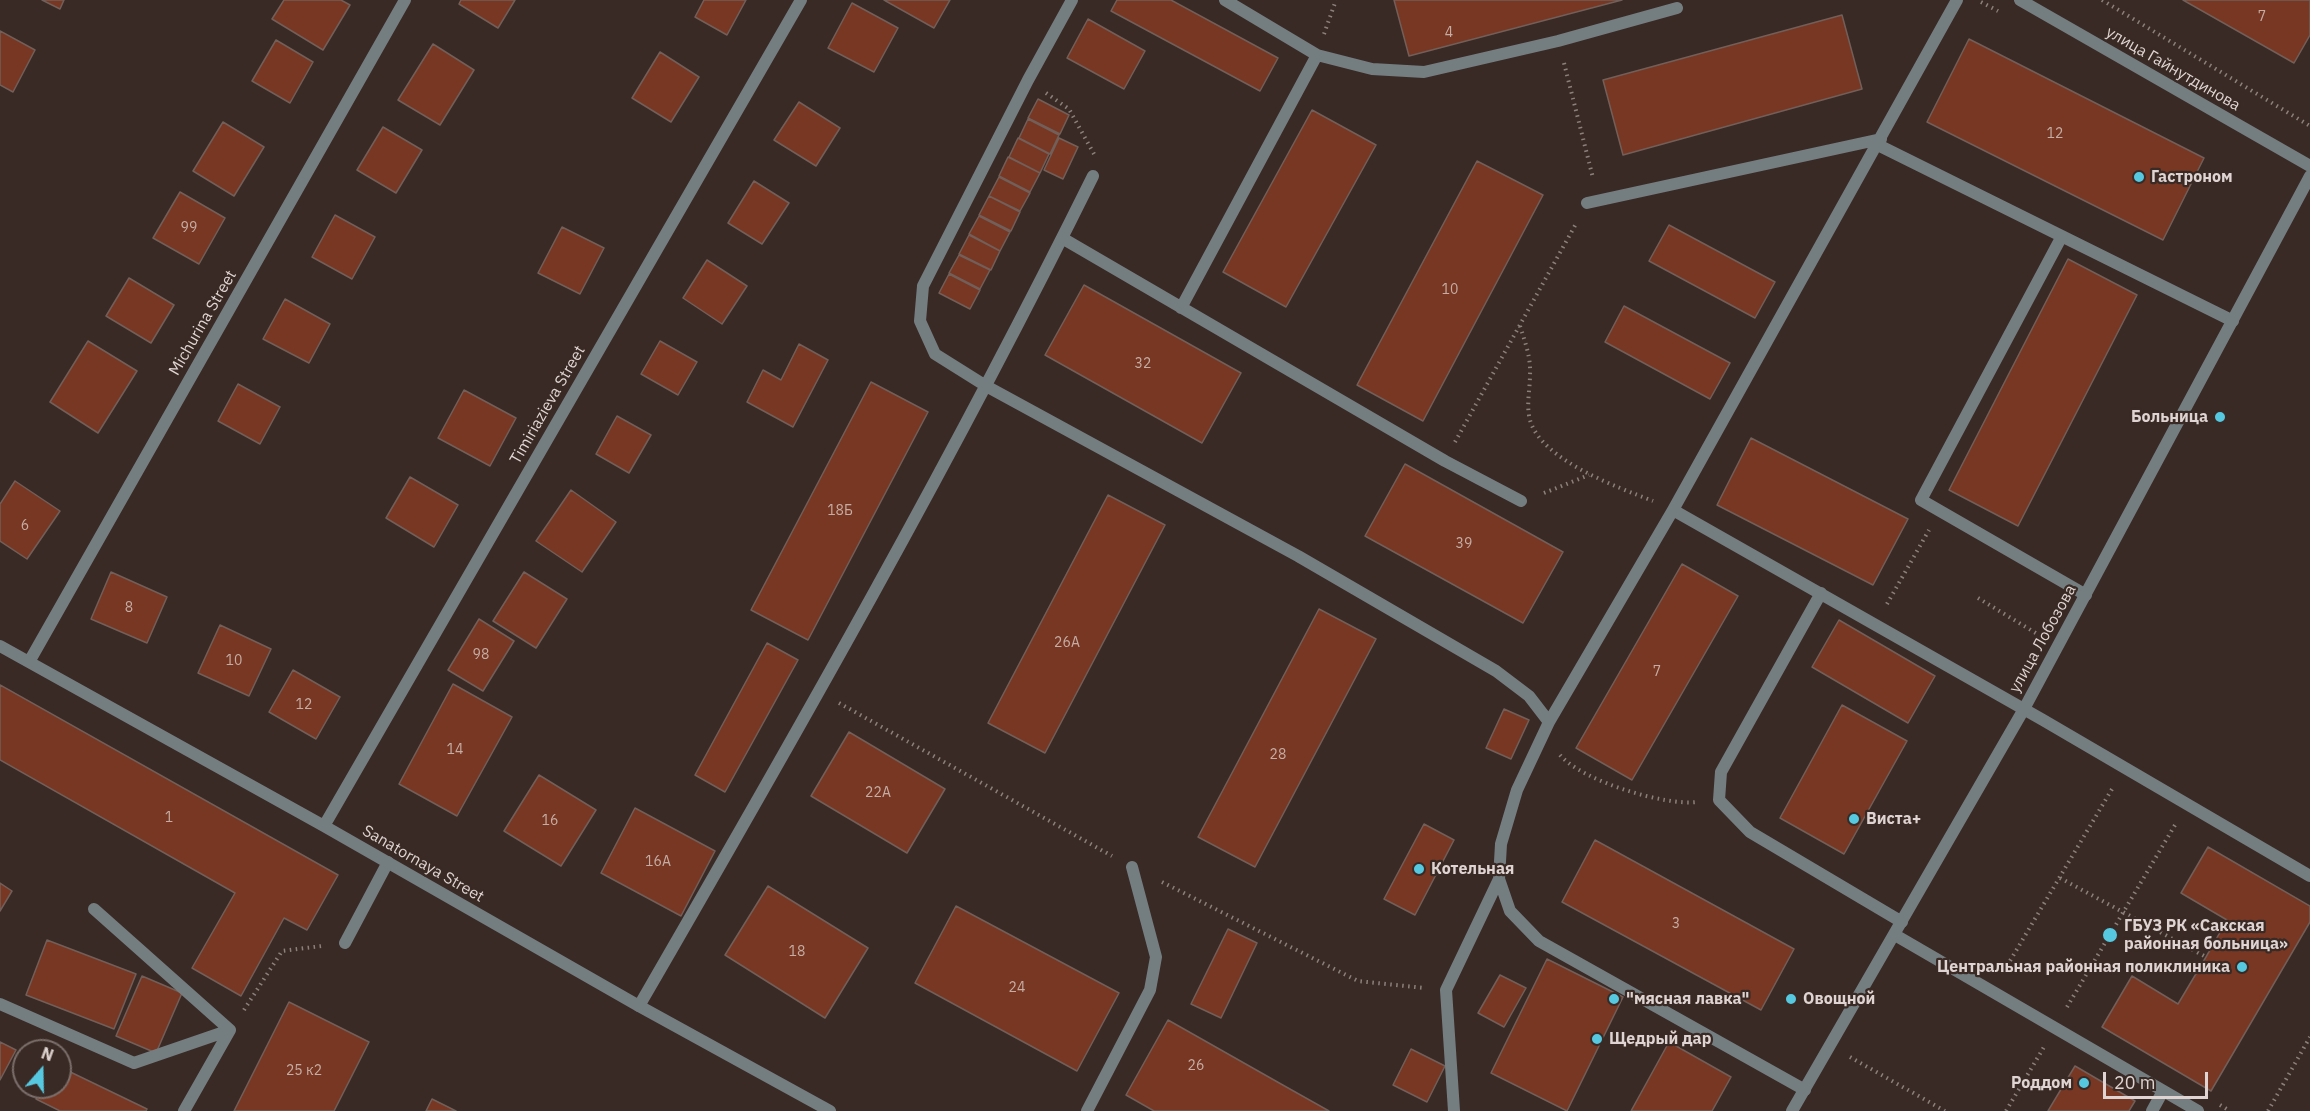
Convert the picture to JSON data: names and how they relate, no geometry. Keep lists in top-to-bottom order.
{
  "streets": {
    "street": [
      "улица Гайнутдинова",
      "Michurina Street",
      "Timiriazieva Street",
      "улица Лобозова",
      "Sanatornaya Street"
    ]
  },
  "crossings": [
    ["Michurina Street", "Sanatornaya Street"],
    ["Timiriazieva Street", "Sanatornaya Street"]
  ],
  "places": [
    "Гастроном",
    "Больница",
    "Виста+",
    "Котельная",
    "ГБУЗ РК «Сакская районная больница»",
    "Центральная районная поликлиника",
    "\"мясная лавка\"",
    "Овощной",
    "Щедрый дар",
    "Роддом"
  ],
  "house_numbers": [
    "7",
    "4",
    "12",
    "99",
    "10",
    "32",
    "18Б",
    "6",
    "39",
    "8",
    "26А",
    "98",
    "10",
    "7",
    "12",
    "14",
    "28",
    "22А",
    "1",
    "16",
    "16А",
    "3",
    "18",
    "24",
    "26",
    "25 к2"
  ],
  "scale_bar": "20 m",
  "north": "top"
}
